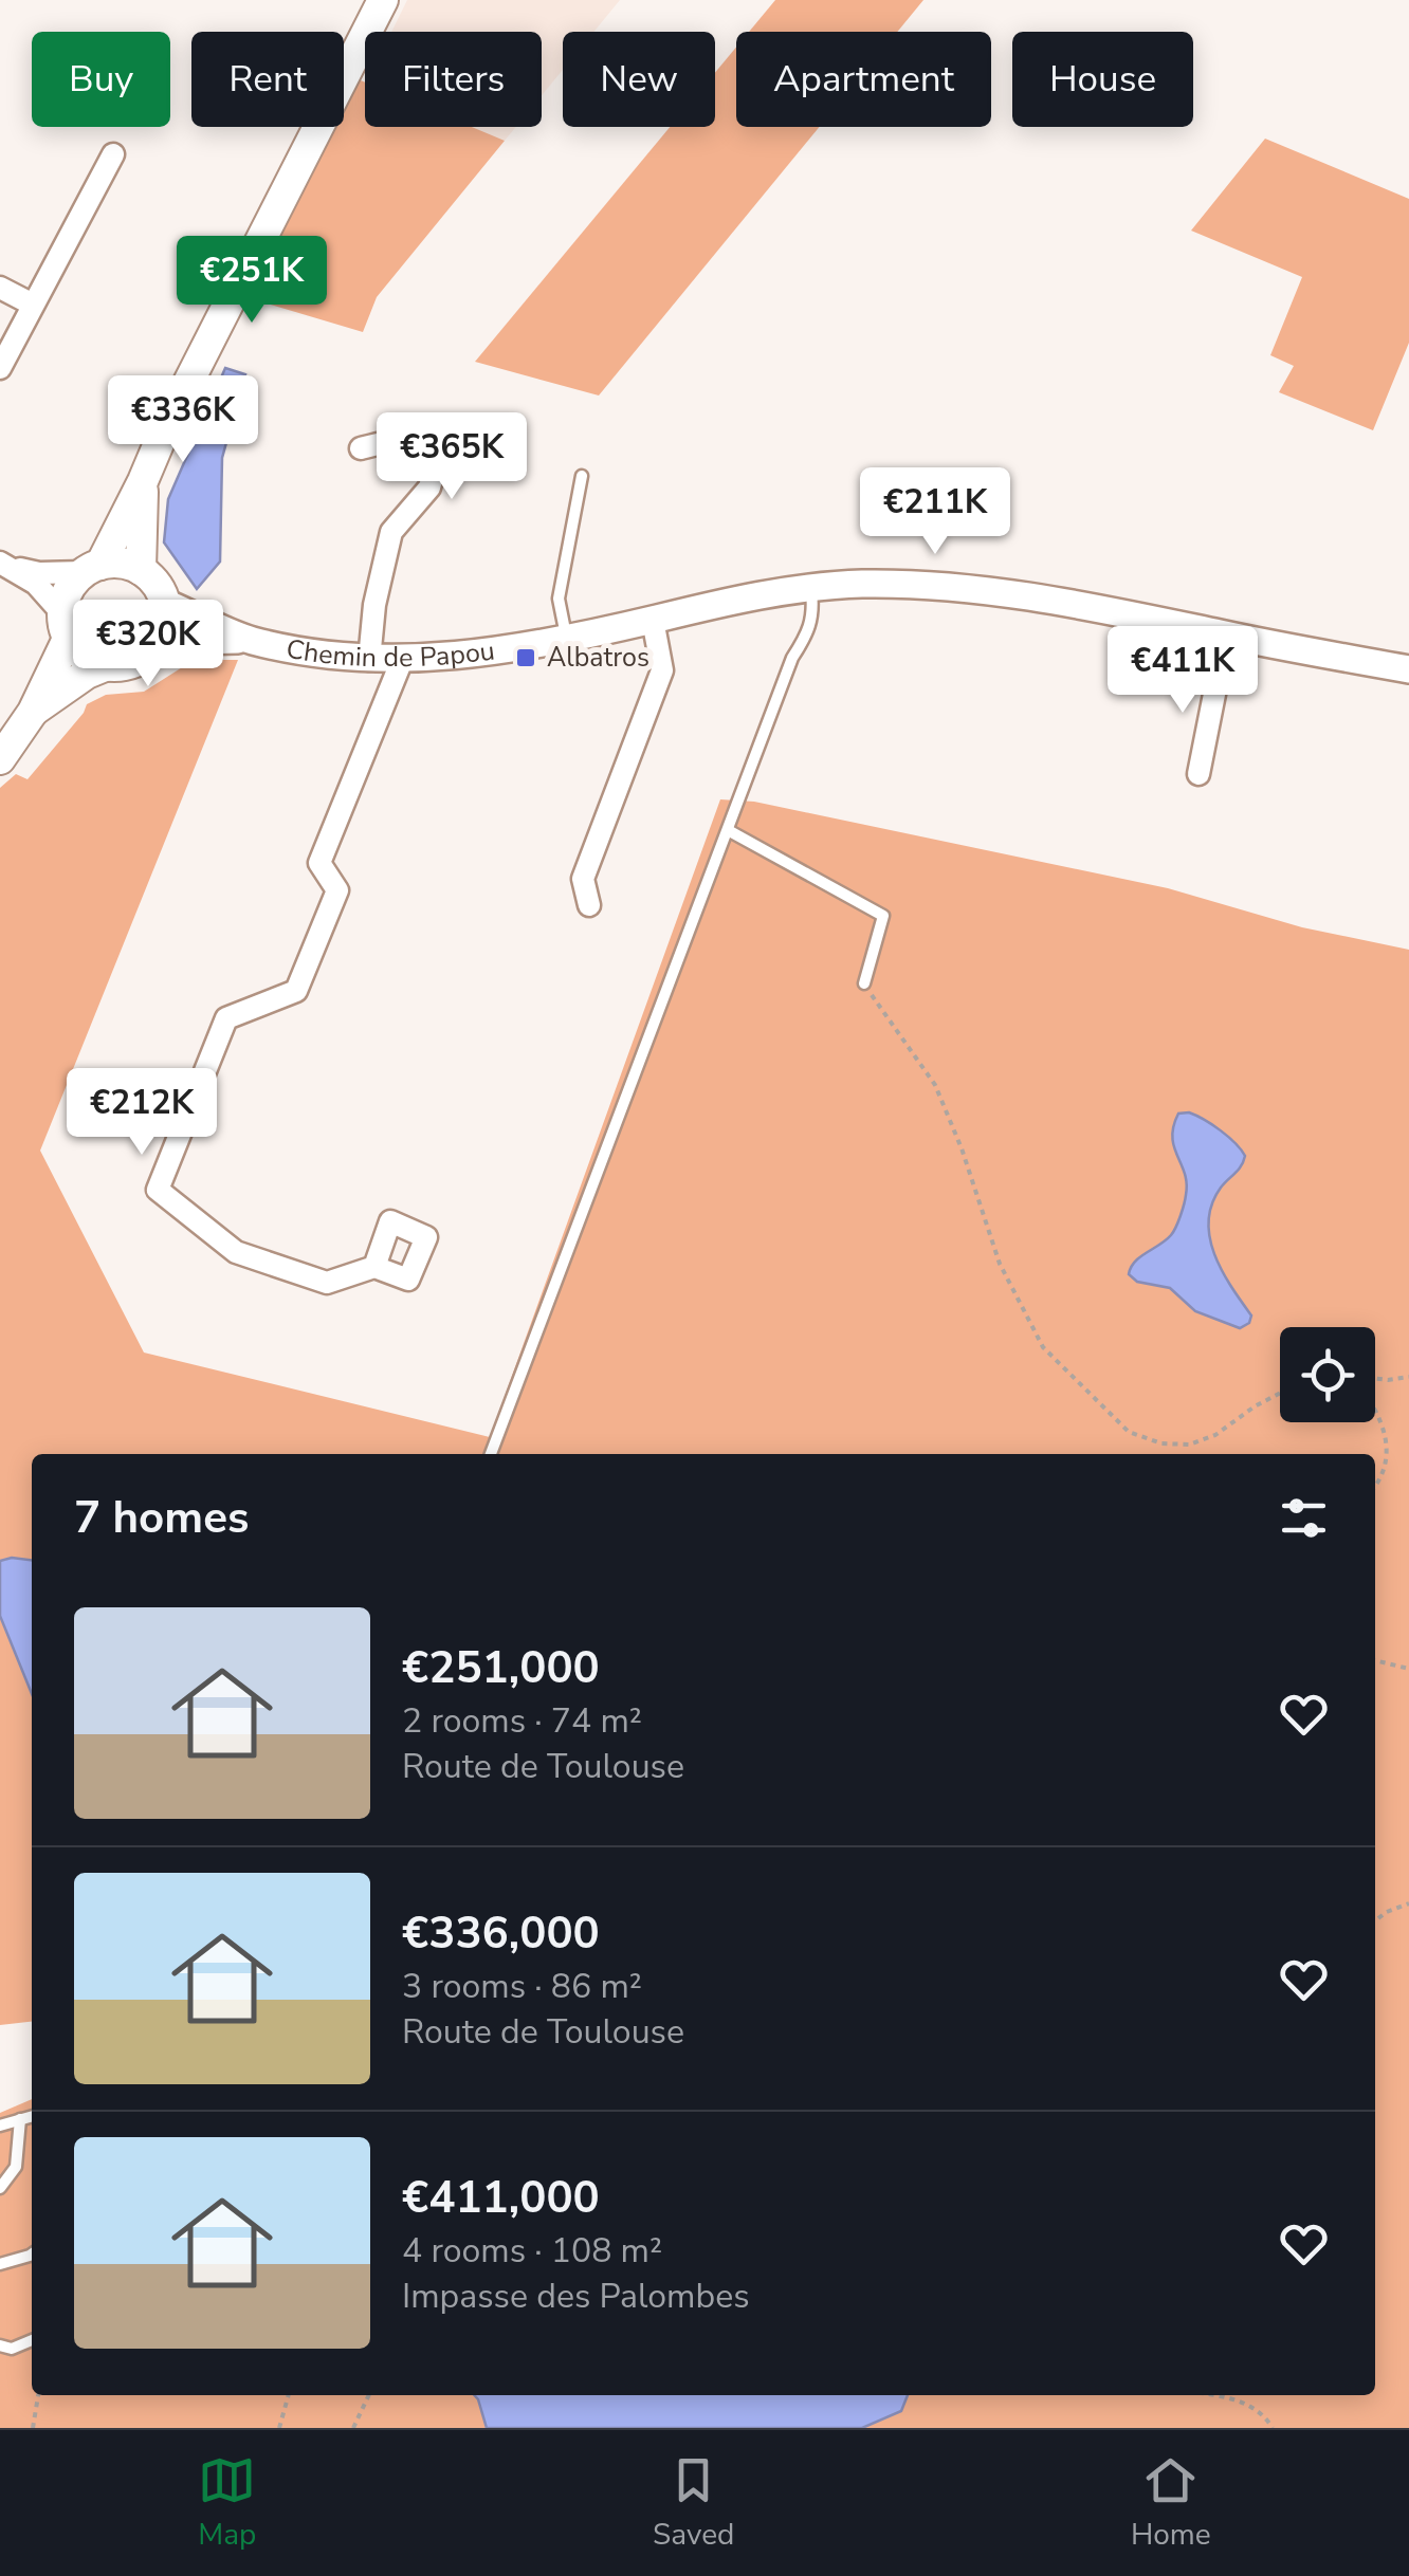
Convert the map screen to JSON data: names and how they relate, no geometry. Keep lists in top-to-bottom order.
{
  "streets": {
    "street": ["Chemin de Papou"]
  },
  "places": {
    "transit": ["Albatros"]
  },
  "page": {
    "chip": [
      "Buy",
      "Rent",
      "Filters",
      "New",
      "Apartment",
      "House"
    ],
    "price": [
      "€251K",
      "€336K",
      "€365K",
      "€211K",
      "€320K",
      "€411K",
      "€212K"
    ],
    "heading": "7 homes",
    "list": [
      {
        "name": "€251,000",
        "note": "2 rooms · 74 m² · Route de Toulouse"
      },
      {
        "name": "€336,000",
        "note": "3 rooms · 86 m² · Route de Toulouse"
      },
      {
        "name": "€411,000",
        "note": "4 rooms · 108 m² · Impasse des Palombes"
      }
    ],
    "tabs": ["Map", "Saved", "Home"]
  }
}
